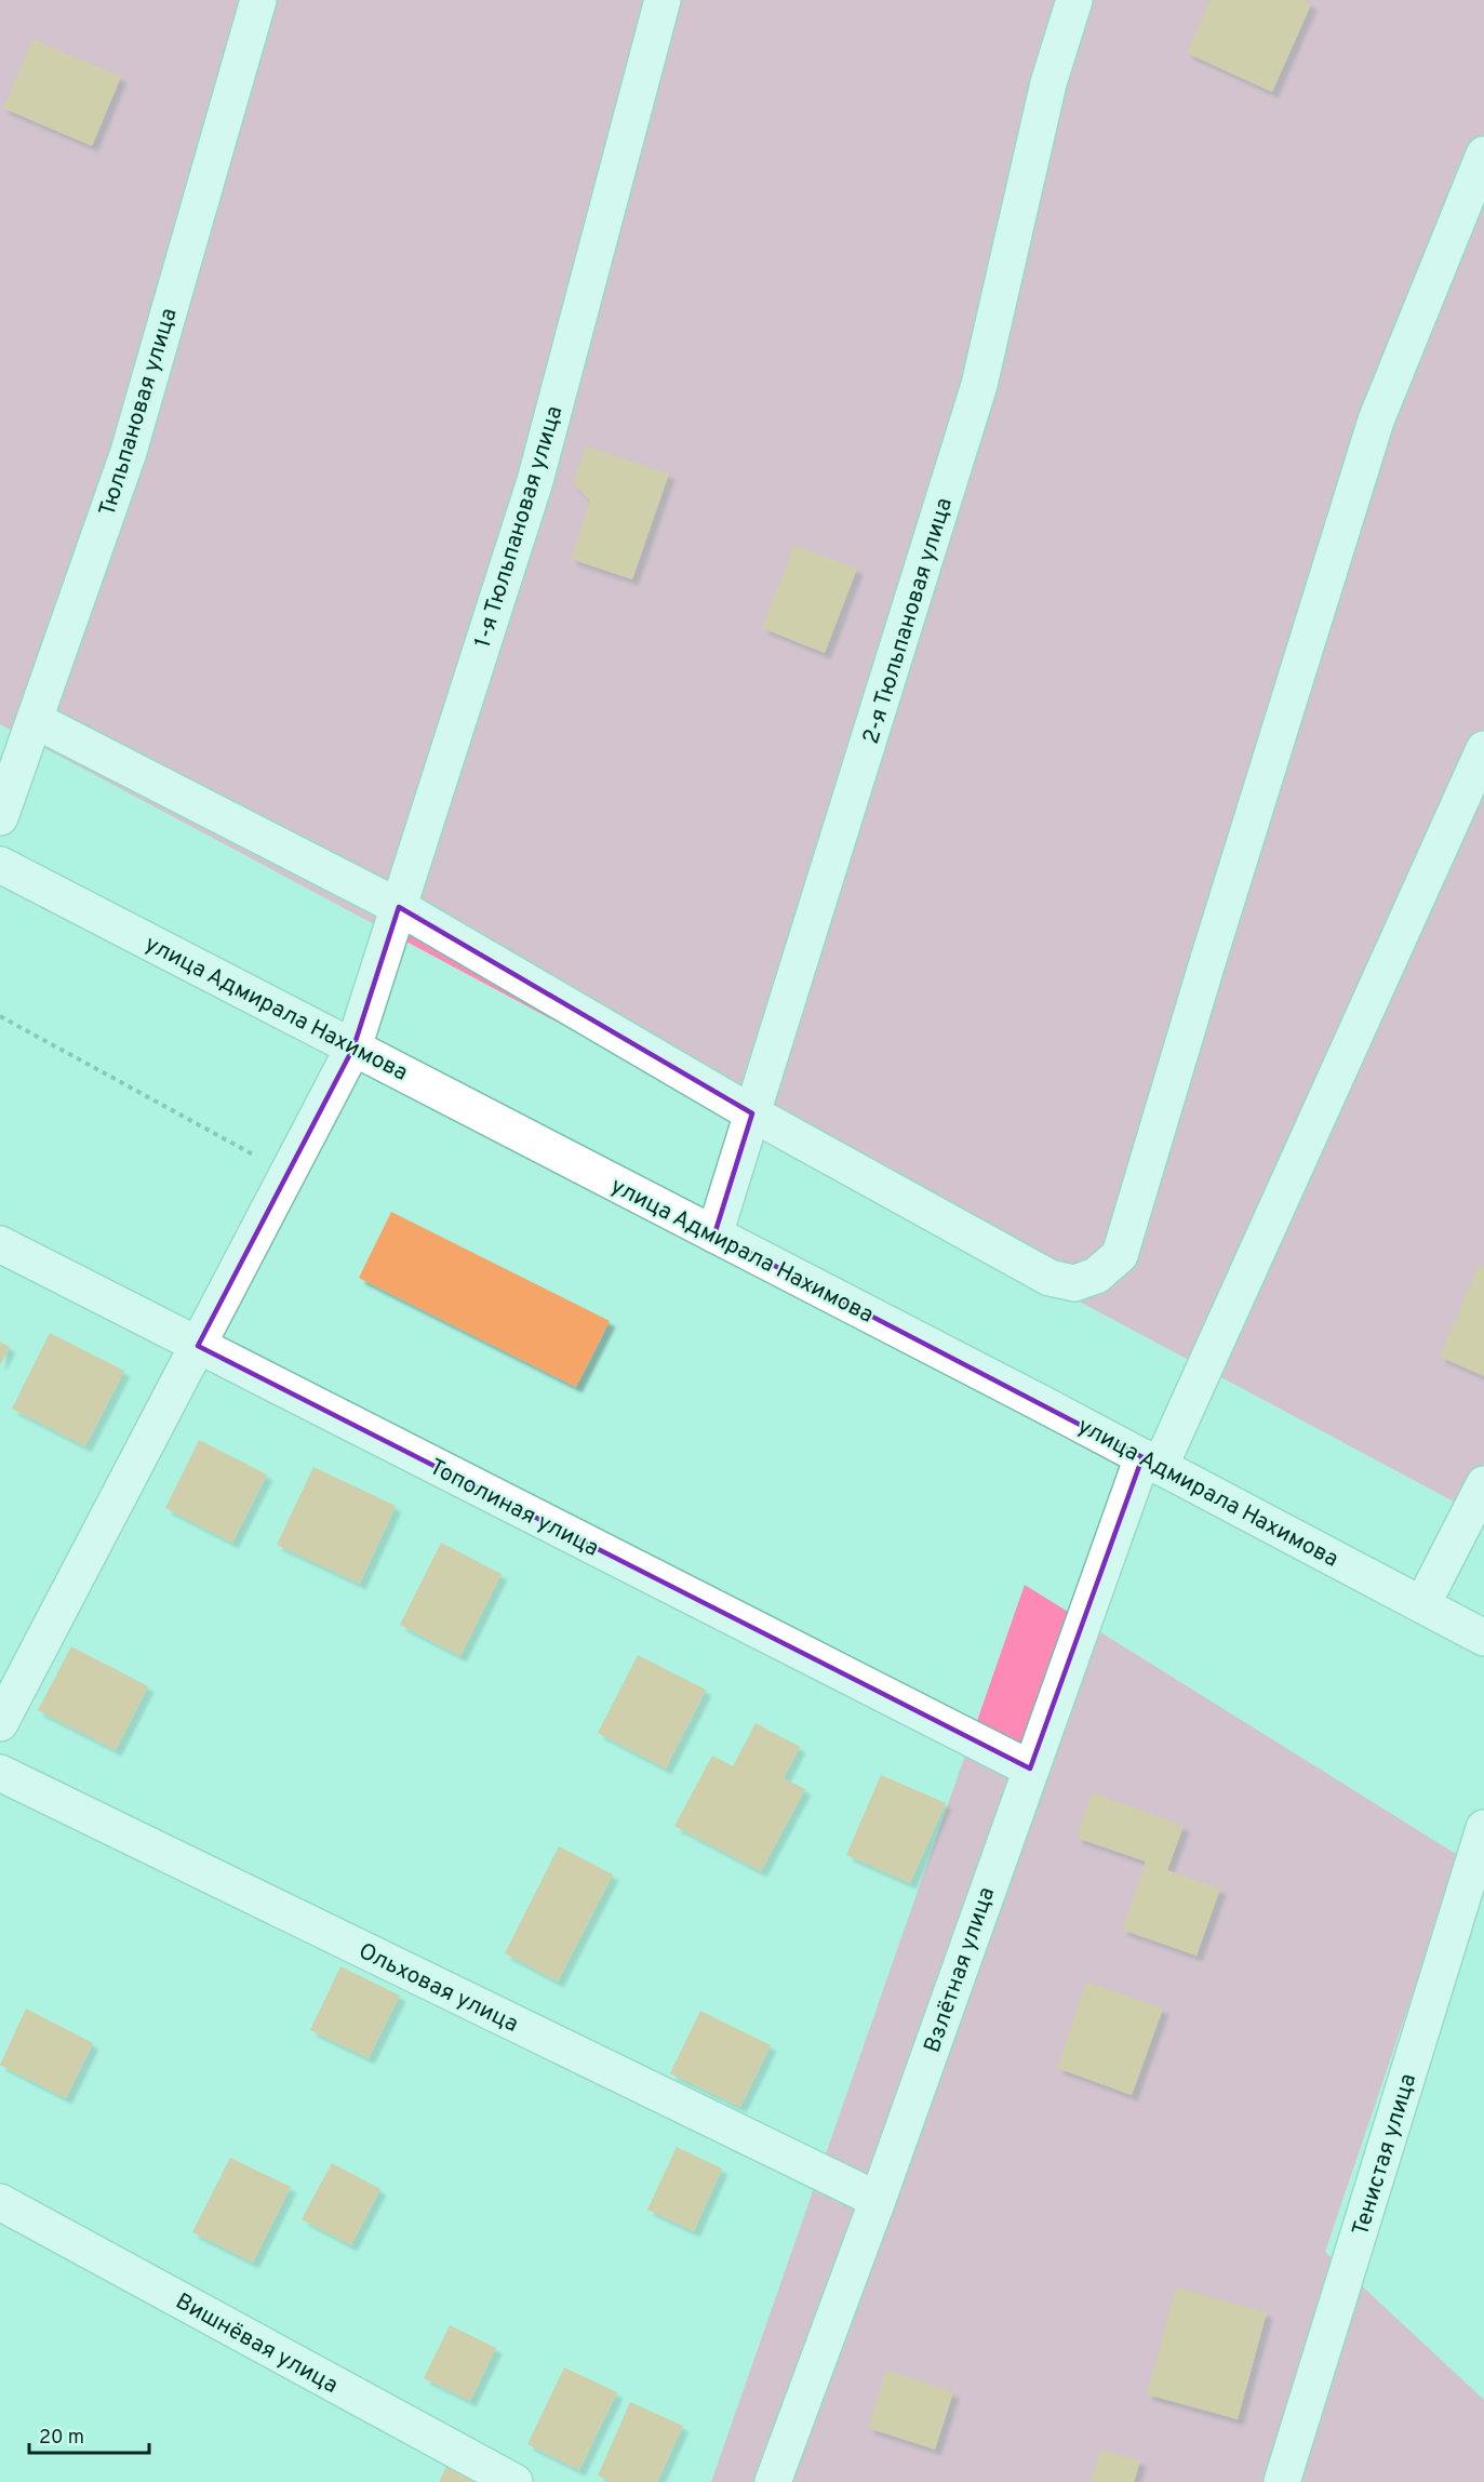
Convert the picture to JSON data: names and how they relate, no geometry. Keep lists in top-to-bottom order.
{
  "streets": {
    "street": [
      "Тюльпановая улица",
      "1-я Тюльпановая улица",
      "2-я Тюльпановая улица",
      "улица Адмирала Нахимова",
      "Тополиная улица",
      "Взлётная улица",
      "Ольховая улица",
      "Тенистая улица",
      "Вишнёвая улица"
    ]
  },
  "crossings": [
    ["1-я Тюльпановая улица", "улица Адмирала Нахимова"],
    ["1-я Тюльпановая улица", "Тополиная улица"],
    ["2-я Тюльпановая улица", "улица Адмирала Нахимова"],
    ["улица Адмирала Нахимова", "Взлётная улица"],
    ["Тополиная улица", "Взлётная улица"],
    ["Взлётная улица", "Ольховая улица"]
  ],
  "scale_bar": "20 m"
}
